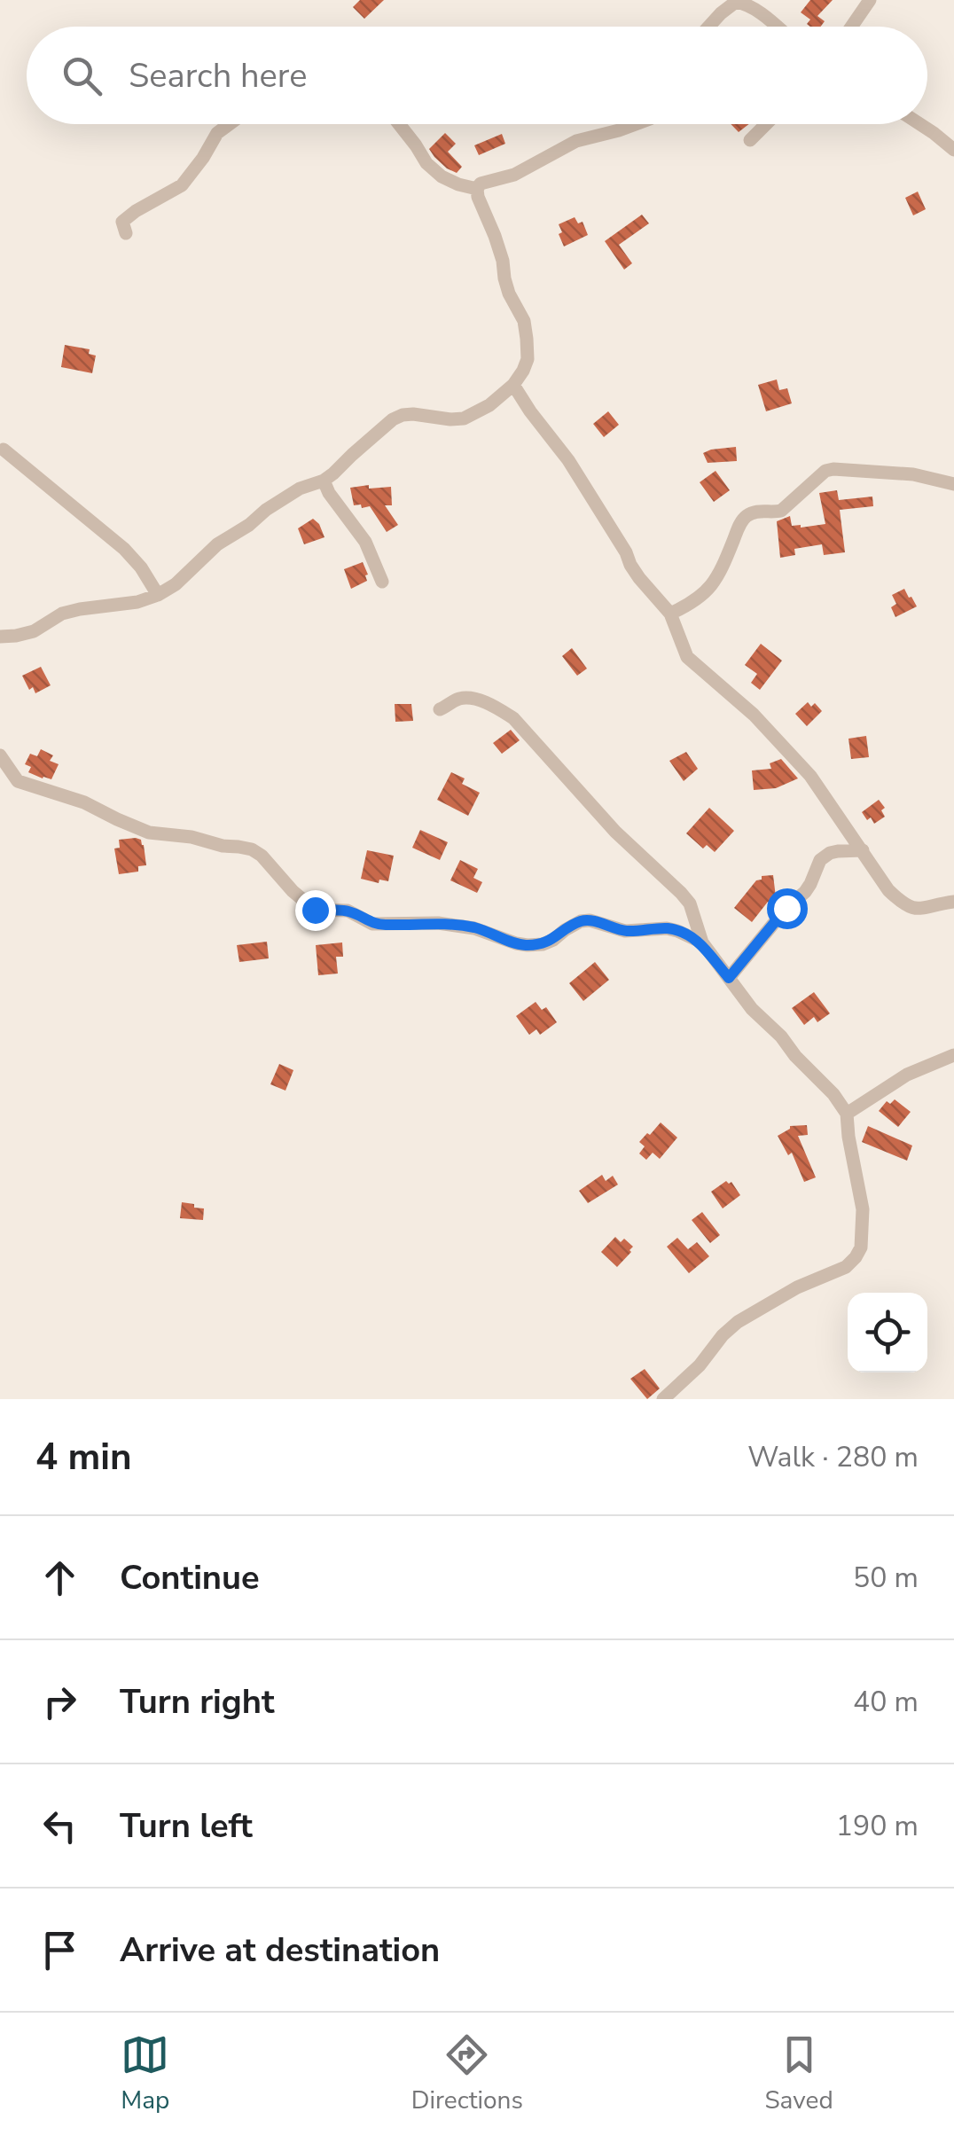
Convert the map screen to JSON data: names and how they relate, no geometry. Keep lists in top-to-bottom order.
{
  "page": {
    "search": "Search here",
    "heading": ["4 min", "Walk · 280 m"],
    "list": [
      ["Continue", "50 m"],
      ["Turn right", "40 m"],
      ["Turn left", "190 m"],
      "Arrive at destination"
    ],
    "nav": ["Map", "Directions", "Saved"]
  }
}
